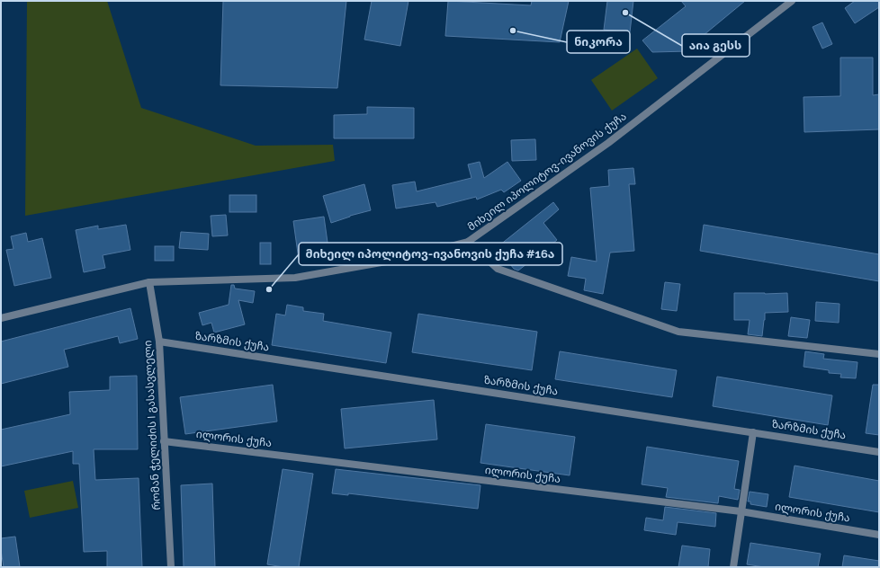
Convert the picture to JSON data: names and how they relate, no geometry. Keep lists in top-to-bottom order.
{
  "streets": {
    "street": [
      "მიხეილ იპოლიტოვ-ივანოვის ქუჩა",
      "ზარზმის ქუჩა",
      "რომან ჭელიძის I გასასვლელი",
      "ილორის ქუჩა"
    ]
  },
  "crossings": [
    ["მიხეილ იპოლიტოვ-ივანოვის ქუჩა", "რომან ჭელიძის I გასასვლელი"],
    ["ზარზმის ქუჩა", "რომან ჭელიძის I გასასვლელი"],
    ["რომან ჭელიძის I გასასვლელი", "ილორის ქუჩა"]
  ],
  "places": ["აია გესს", "ნიკორა", "მიხეილ იპოლიტოვ-ივანოვის ქუჩა #16ა"]
}
